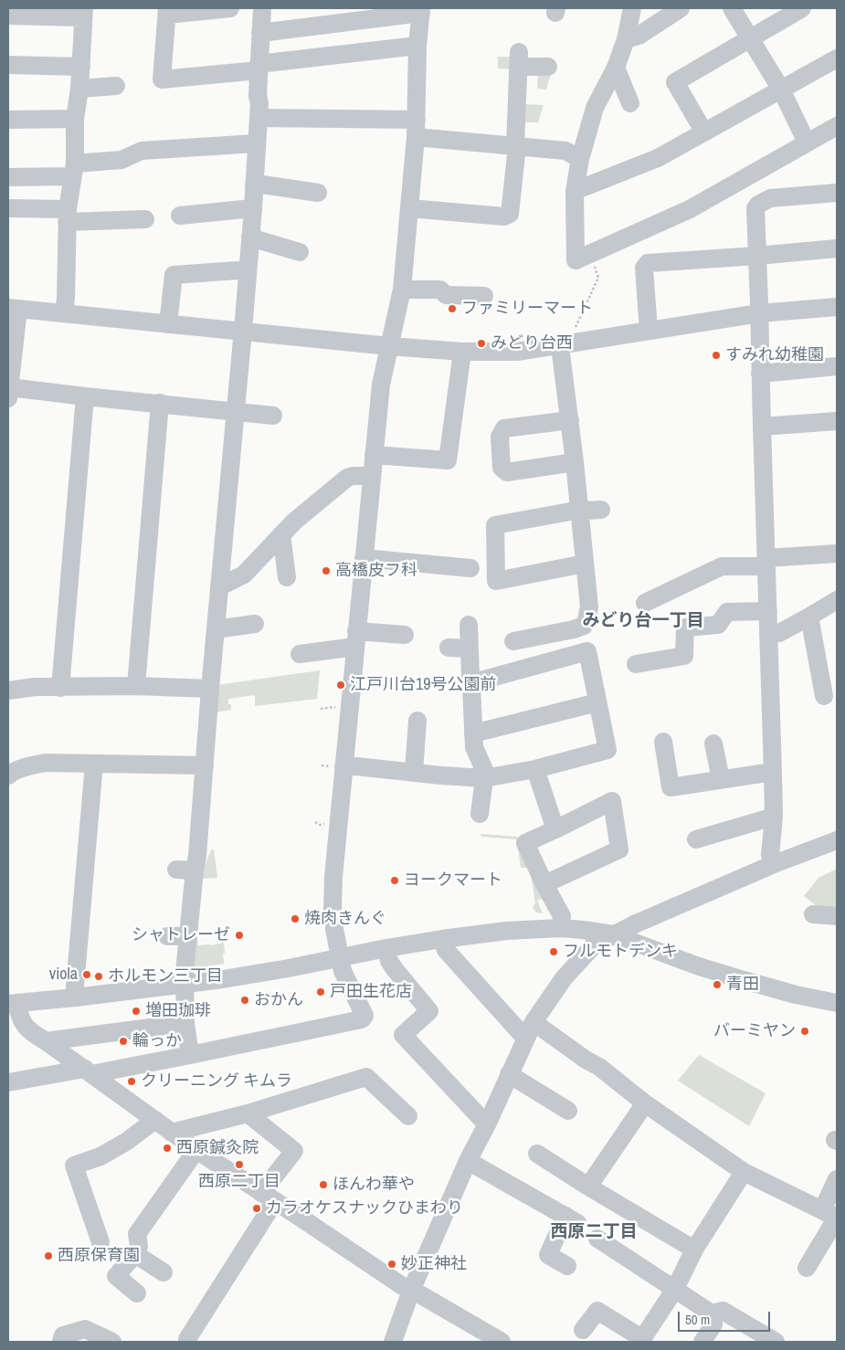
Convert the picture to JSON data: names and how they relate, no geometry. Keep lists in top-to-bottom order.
{
  "districts": ["みどり台一丁目", "西原二丁目"],
  "places": [
    "ファミリーマート",
    "みどり台西",
    "すみれ幼稚園",
    "高橋皮フ科",
    "江戸川台19号公園前",
    "ヨークマート",
    "焼肉きんぐ",
    "シャトレーゼ",
    "フルモトデンキ",
    "viola",
    "ホルモン三丁目",
    "青田",
    "戸田生花店",
    "おかん",
    "増田珈琲",
    "バーミヤン",
    "輪っか",
    "クリーニング キムラ",
    "西原鍼灸院",
    "西原二丁目",
    "ほんわ華や",
    "カラオケスナックひまわり",
    "西原保育園",
    "妙正神社"
  ],
  "scale_bar": "50 m"
}
